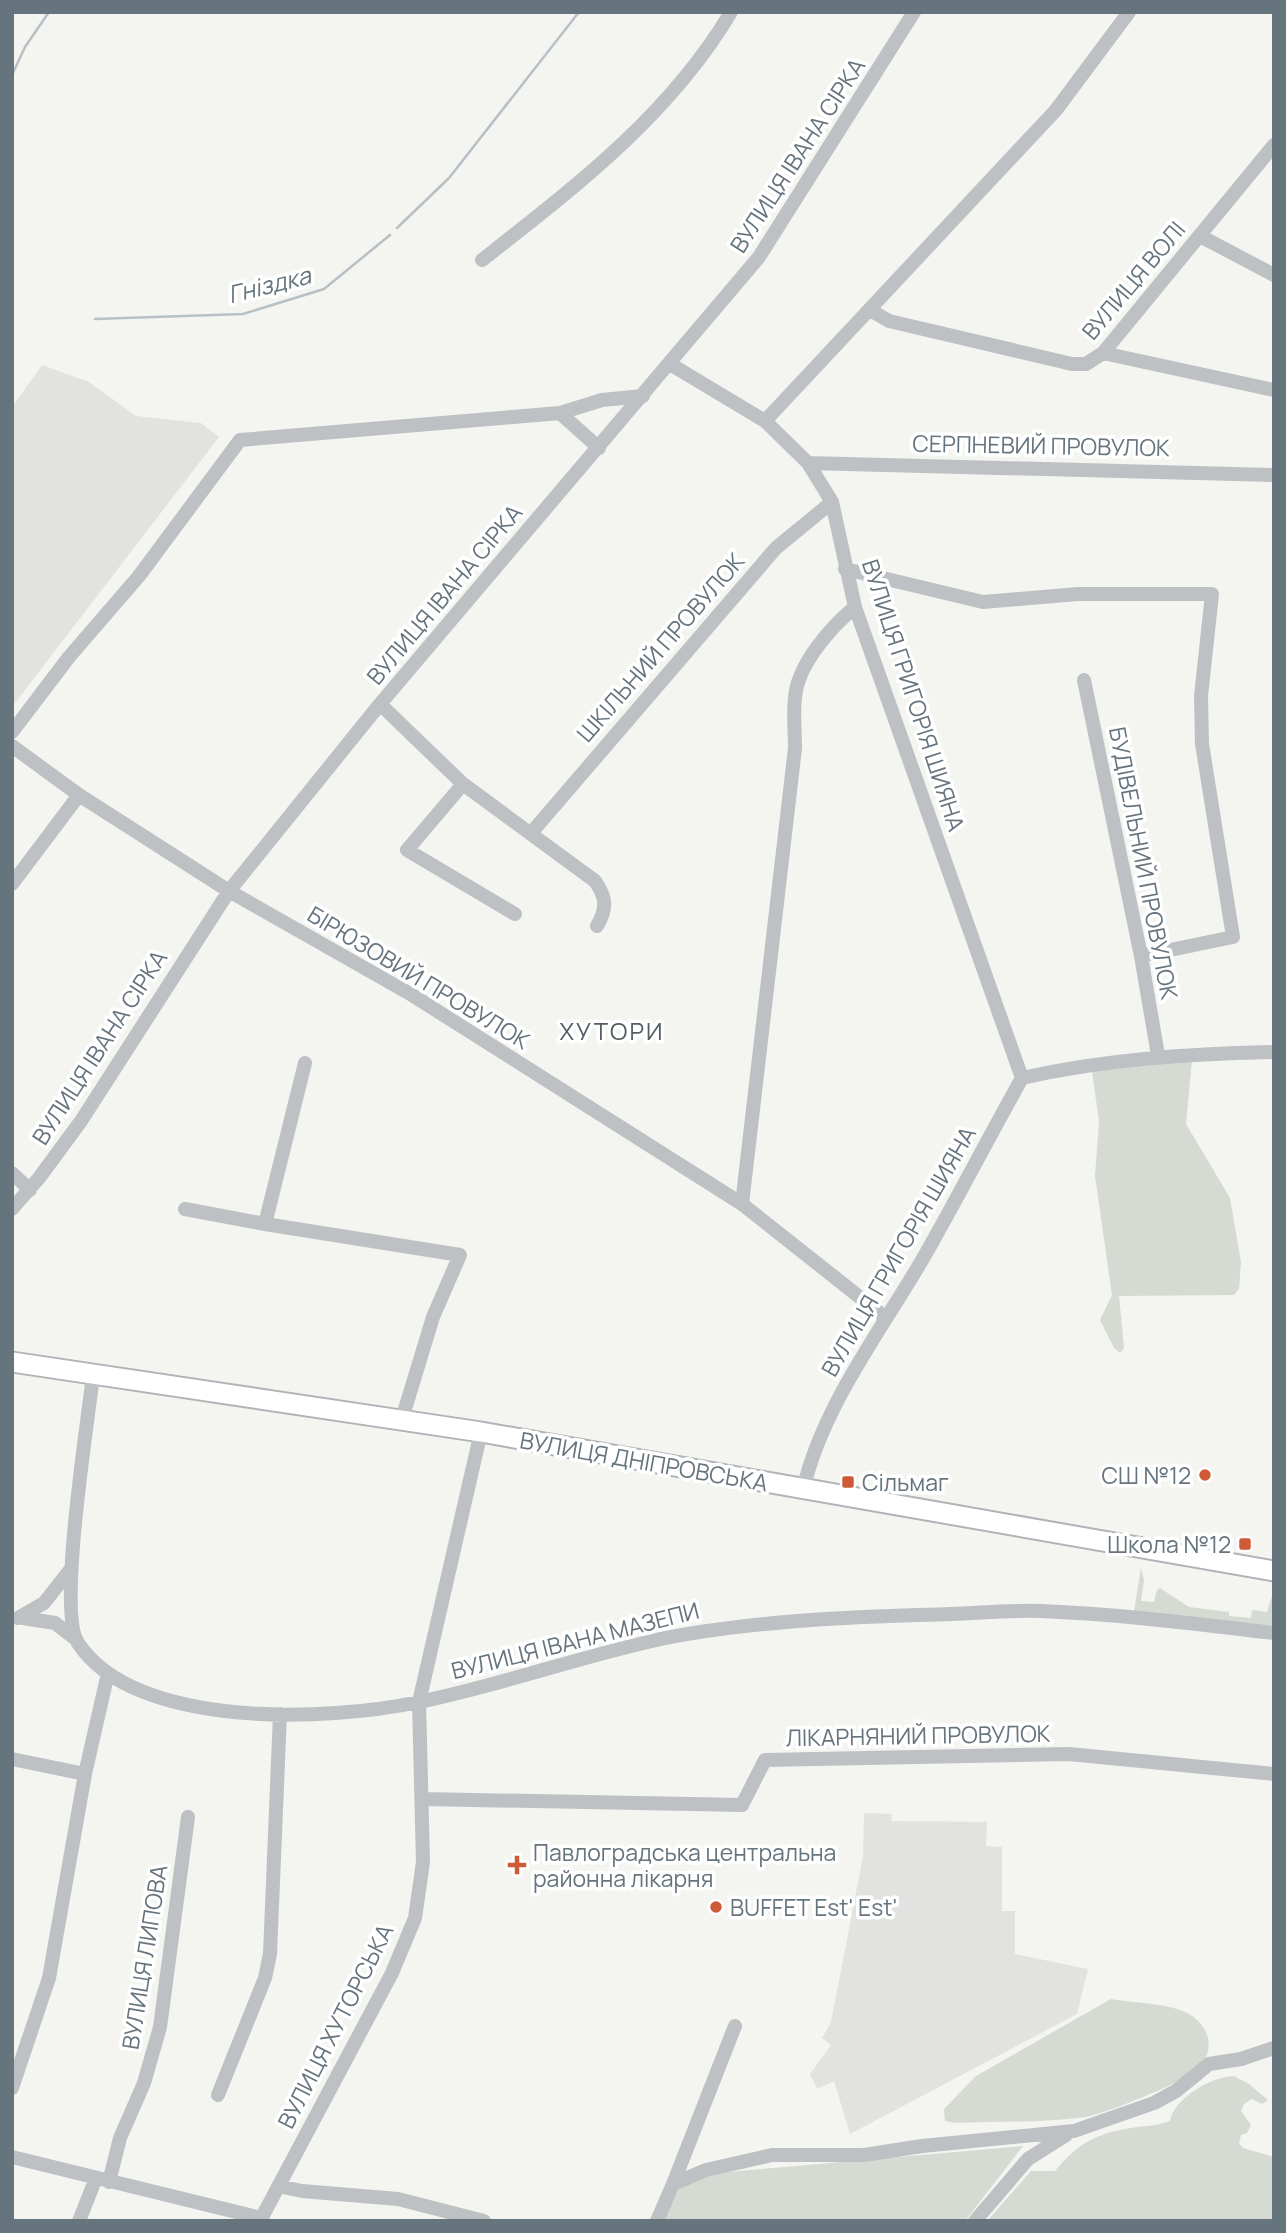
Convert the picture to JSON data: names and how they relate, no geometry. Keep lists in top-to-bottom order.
{
  "streets": {
    "highway": ["ВУЛИЦЯ ДНІПРОВСЬКА"],
    "street": [
      "ВУЛИЦЯ ІВАНА СІРКА",
      "ВУЛИЦЯ ВОЛІ",
      "СЕРПНЕВИЙ ПРОВУЛОК",
      "ШКІЛЬНИЙ ПРОВУЛОК",
      "ВУЛИЦЯ ГРИГОРІЯ ШИЯНА",
      "БУДІВЕЛЬНИЙ ПРОВУЛОК",
      "БІРЮЗОВИЙ ПРОВУЛОК",
      "ВУЛИЦЯ ІВАНА МАЗЕПИ",
      "ЛІКАРНЯНИЙ ПРОВУЛОК",
      "ВУЛИЦЯ ЛИПОВА",
      "ВУЛИЦЯ ХУТОРСЬКА"
    ]
  },
  "crossings": [
    ["ВУЛИЦЯ ІВАНА СІРКА", "ВУЛИЦЯ ГРИГОРІЯ ШИЯНА"],
    ["ВУЛИЦЯ ІВАНА СІРКА", "БІРЮЗОВИЙ ПРОВУЛОК"],
    ["СЕРПНЕВИЙ ПРОВУЛОК", "ВУЛИЦЯ ГРИГОРІЯ ШИЯНА"],
    ["ШКІЛЬНИЙ ПРОВУЛОК", "ВУЛИЦЯ ГРИГОРІЯ ШИЯНА"],
    ["ВУЛИЦЯ ГРИГОРІЯ ШИЯНА", "БІРЮЗОВИЙ ПРОВУЛОК"],
    ["ВУЛИЦЯ ГРИГОРІЯ ШИЯНА", "ВУЛИЦЯ ДНІПРОВСЬКА"],
    ["ВУЛИЦЯ ДНІПРОВСЬКА", "ВУЛИЦЯ ХУТОРСЬКА"],
    ["ВУЛИЦЯ ІВАНА МАЗЕПИ", "ВУЛИЦЯ ХУТОРСЬКА"],
    ["ЛІКАРНЯНИЙ ПРОВУЛОК", "ВУЛИЦЯ ХУТОРСЬКА"]
  ],
  "districts": ["ХУТОРИ"],
  "water": ["Гніздка"],
  "places": {
    "other": ["СШ №12", "BUFFET Est' Est'"],
    "transit": ["Сільмаг", "Школа №12"],
    "health": ["Павлоградська центральна районна лікарня"]
  }
}
